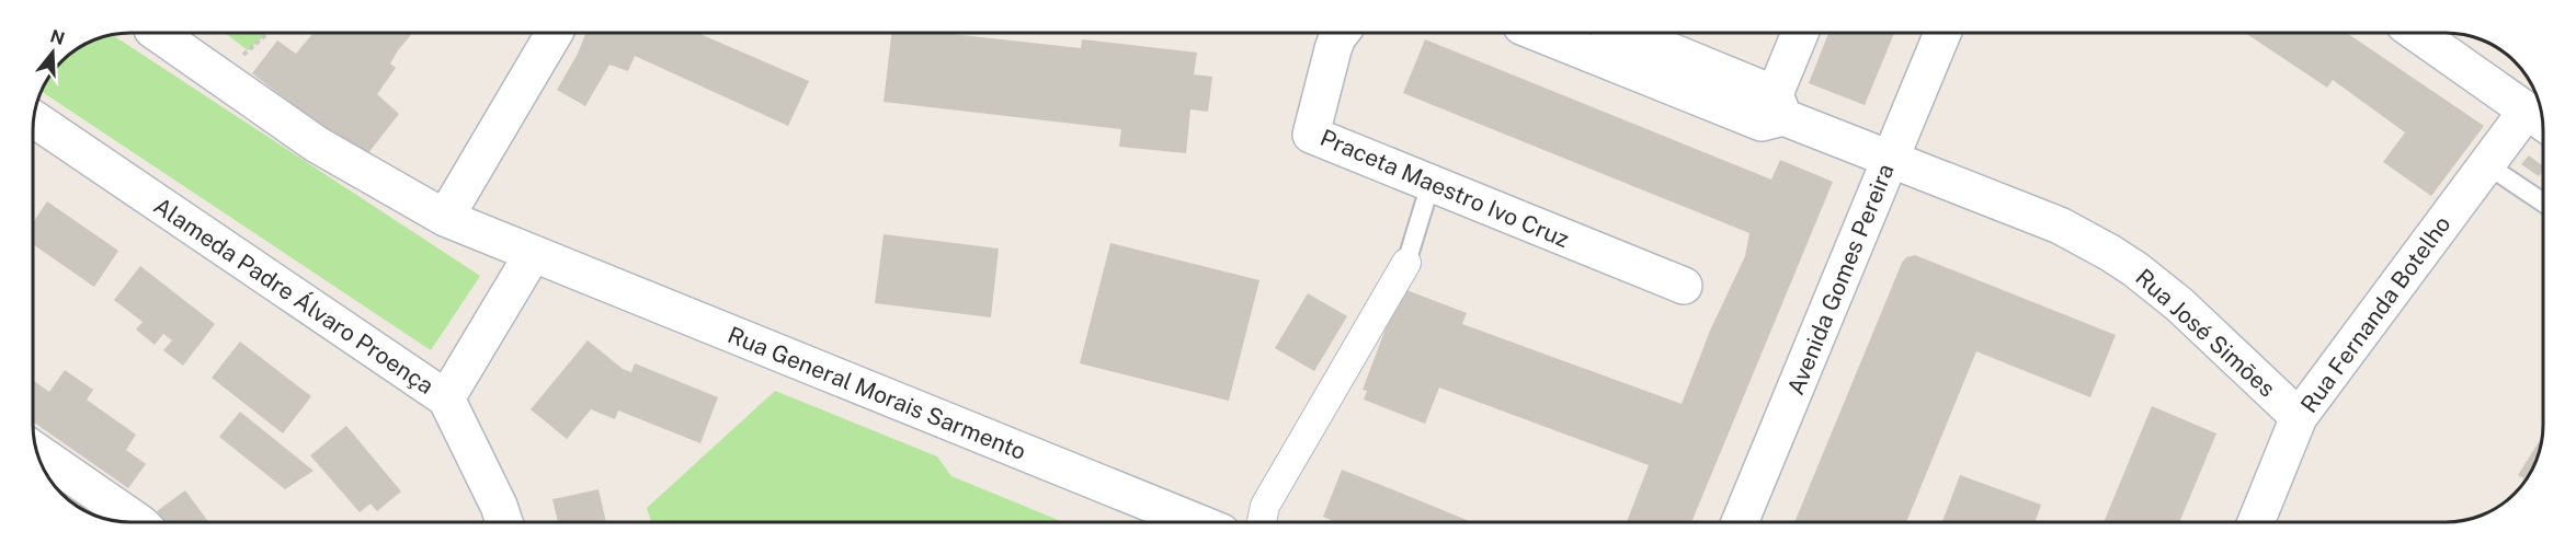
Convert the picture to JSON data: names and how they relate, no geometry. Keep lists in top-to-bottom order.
{
  "streets": {
    "street": [
      "Praceta Maestro Ivo Cruz",
      "Avenida Gomes Pereira",
      "Alameda Padre Álvaro Proença",
      "Rua Fernanda Botelho",
      "Rua José Simões",
      "Rua General Morais Sarmento"
    ]
  },
  "crossings": [
    ["Avenida Gomes Pereira", "Rua José Simões"],
    ["Alameda Padre Álvaro Proença", "Rua General Morais Sarmento"],
    ["Rua Fernanda Botelho", "Rua José Simões"]
  ],
  "north": "top"
}
